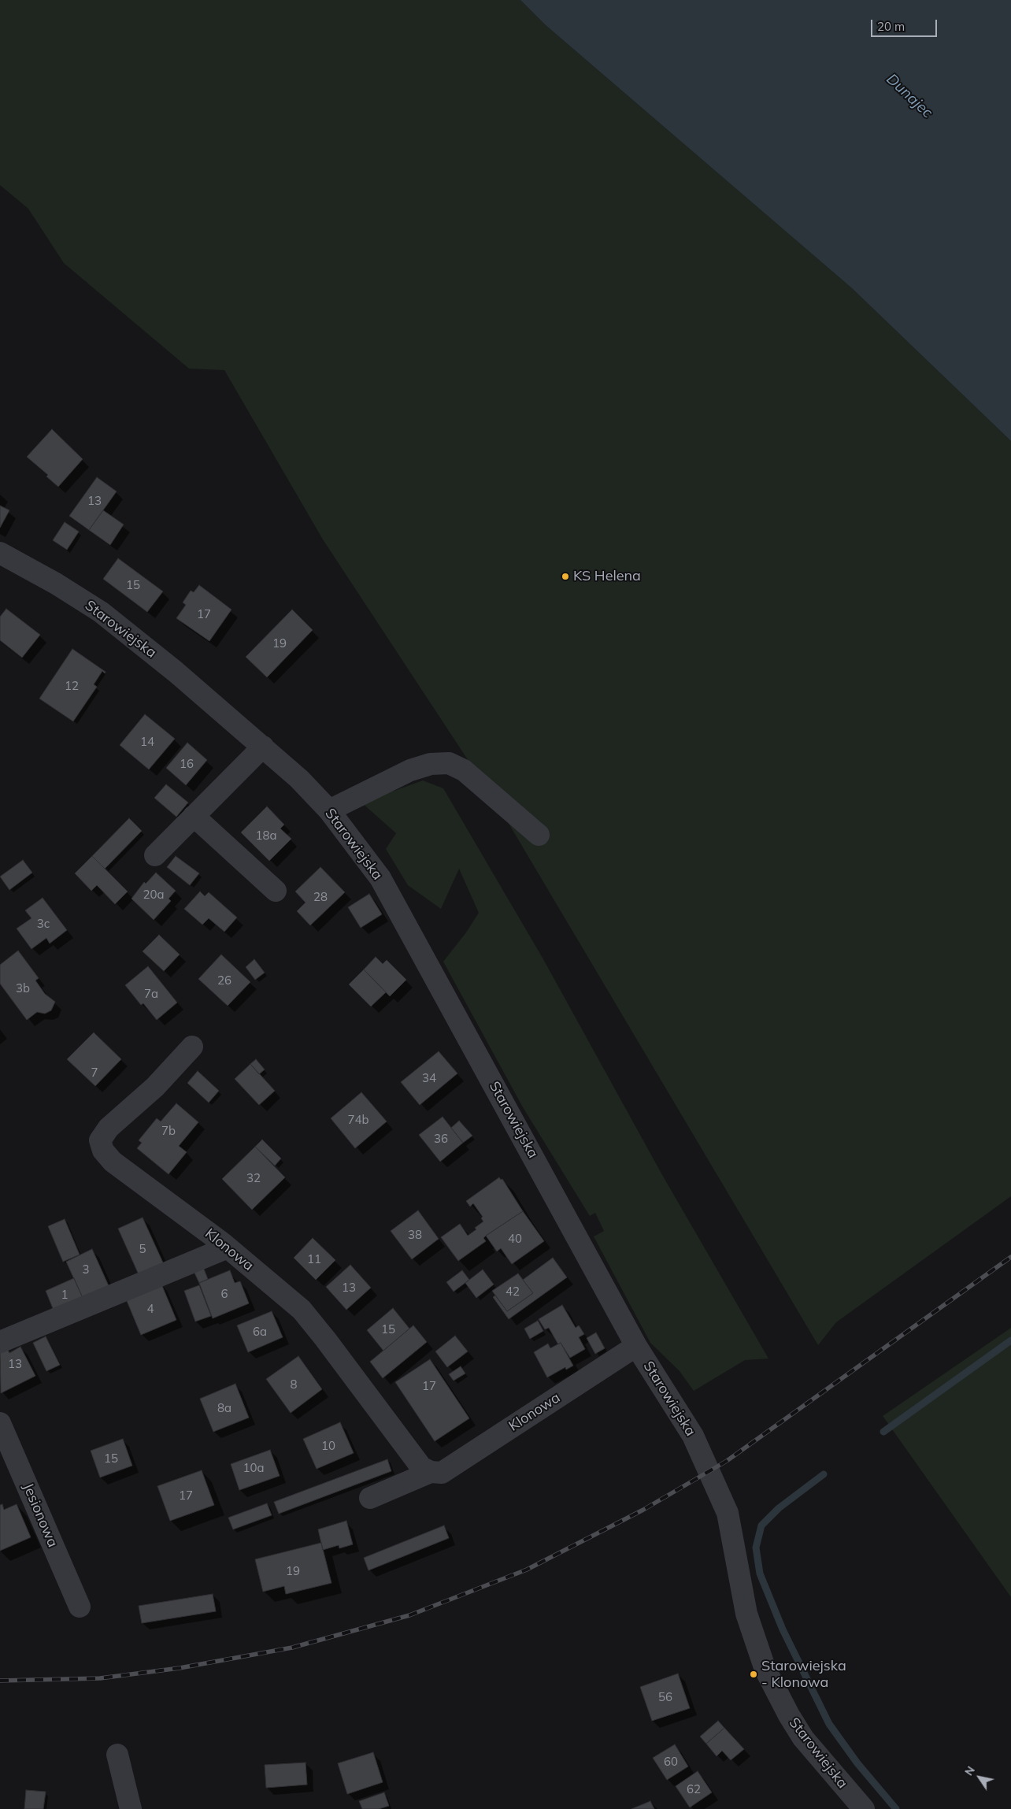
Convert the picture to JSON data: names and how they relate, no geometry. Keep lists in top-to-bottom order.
{
  "streets": {
    "street": ["Starowiejska", "Klonowa", "Jesionowa"]
  },
  "crossings": [
    ["Starowiejska", "Klonowa"]
  ],
  "water": ["Dunajec"],
  "places": ["KS Helena", "Starowiejska - Klonowa"],
  "house_numbers": [
    "13",
    "15",
    "17",
    "19",
    "12",
    "14",
    "16",
    "18a",
    "20a",
    "28",
    "3c",
    "26",
    "3b",
    "7a",
    "7",
    "34",
    "74b",
    "7b",
    "36",
    "32",
    "38",
    "40",
    "5",
    "11",
    "3",
    "13",
    "42",
    "6",
    "1",
    "4",
    "15",
    "6a",
    "13",
    "8",
    "17",
    "8a",
    "10",
    "15",
    "10a",
    "17",
    "19",
    "56",
    "60",
    "62"
  ],
  "scale_bar": "20 m",
  "north": "top left"
}
